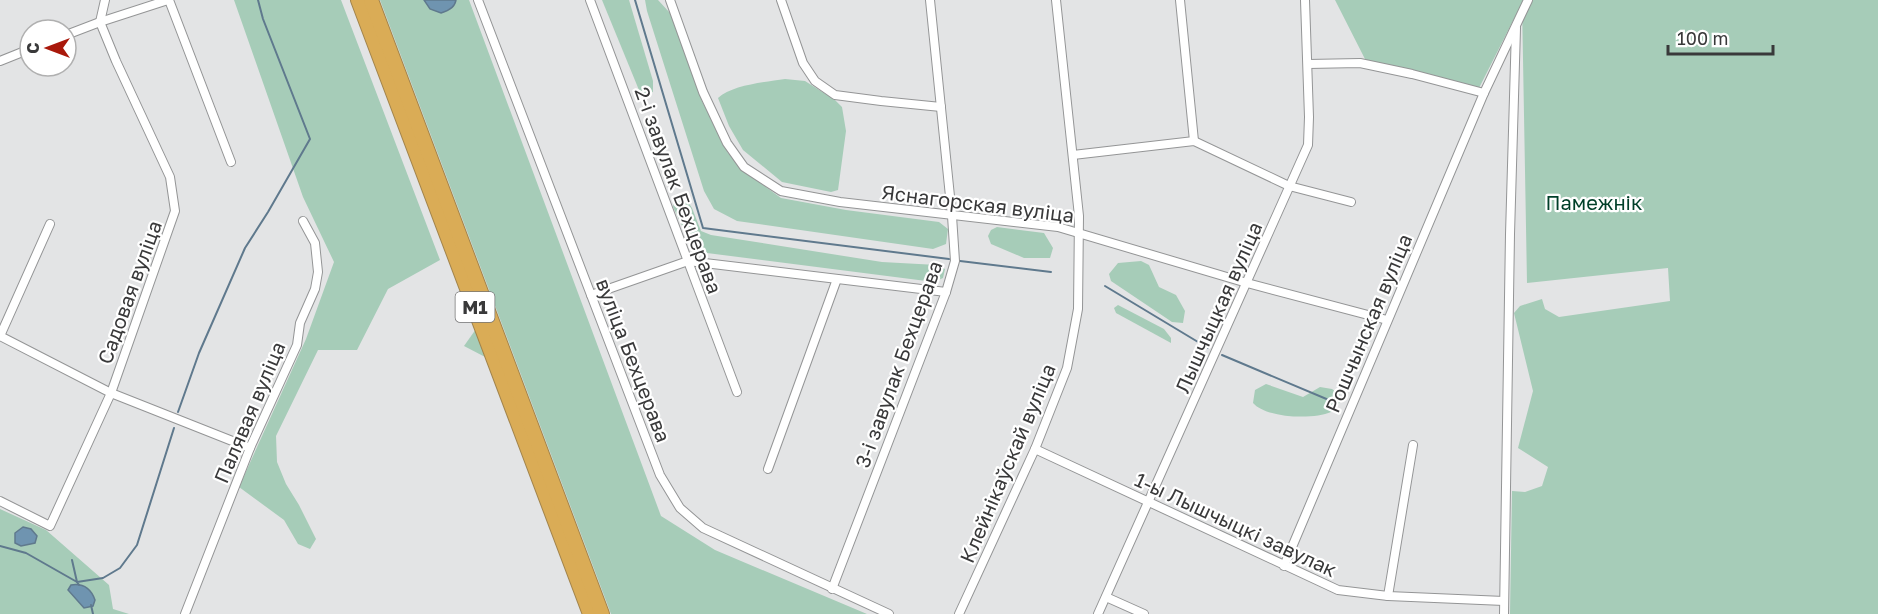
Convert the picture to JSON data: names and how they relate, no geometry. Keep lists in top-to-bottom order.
{
  "streets": {
    "highway": ["М1"],
    "street": [
      "2-і завулак Бехцерава",
      "Яснагорская вуліца",
      "Садовая вуліца",
      "Лышчыцкая вуліца",
      "Рошчынская вуліца",
      "вуліца Бехцерава",
      "3-і завулак Бехцерава",
      "Палявая вуліца",
      "Клейнікаўскай вуліца",
      "1-ы Лышчыцкі завулак"
    ]
  },
  "crossings": [
    ["Яснагорская вуліца", "Лышчыцкая вуліца"],
    ["Яснагорская вуліца", "Рошчынская вуліца"],
    ["Яснагорская вуліца", "3-і завулак Бехцерава"],
    ["Яснагорская вуліца", "Клейнікаўскай вуліца"],
    ["Лышчыцкая вуліца", "1-ы Лышчыцкі завулак"],
    ["Рошчынская вуліца", "1-ы Лышчыцкі завулак"],
    ["вуліца Бехцерава", "3-і завулак Бехцерава"],
    ["Клейнікаўскай вуліца", "1-ы Лышчыцкі завулак"]
  ],
  "parks": ["Памежнік"],
  "scale_bar": "100 m",
  "north": "left"
}
